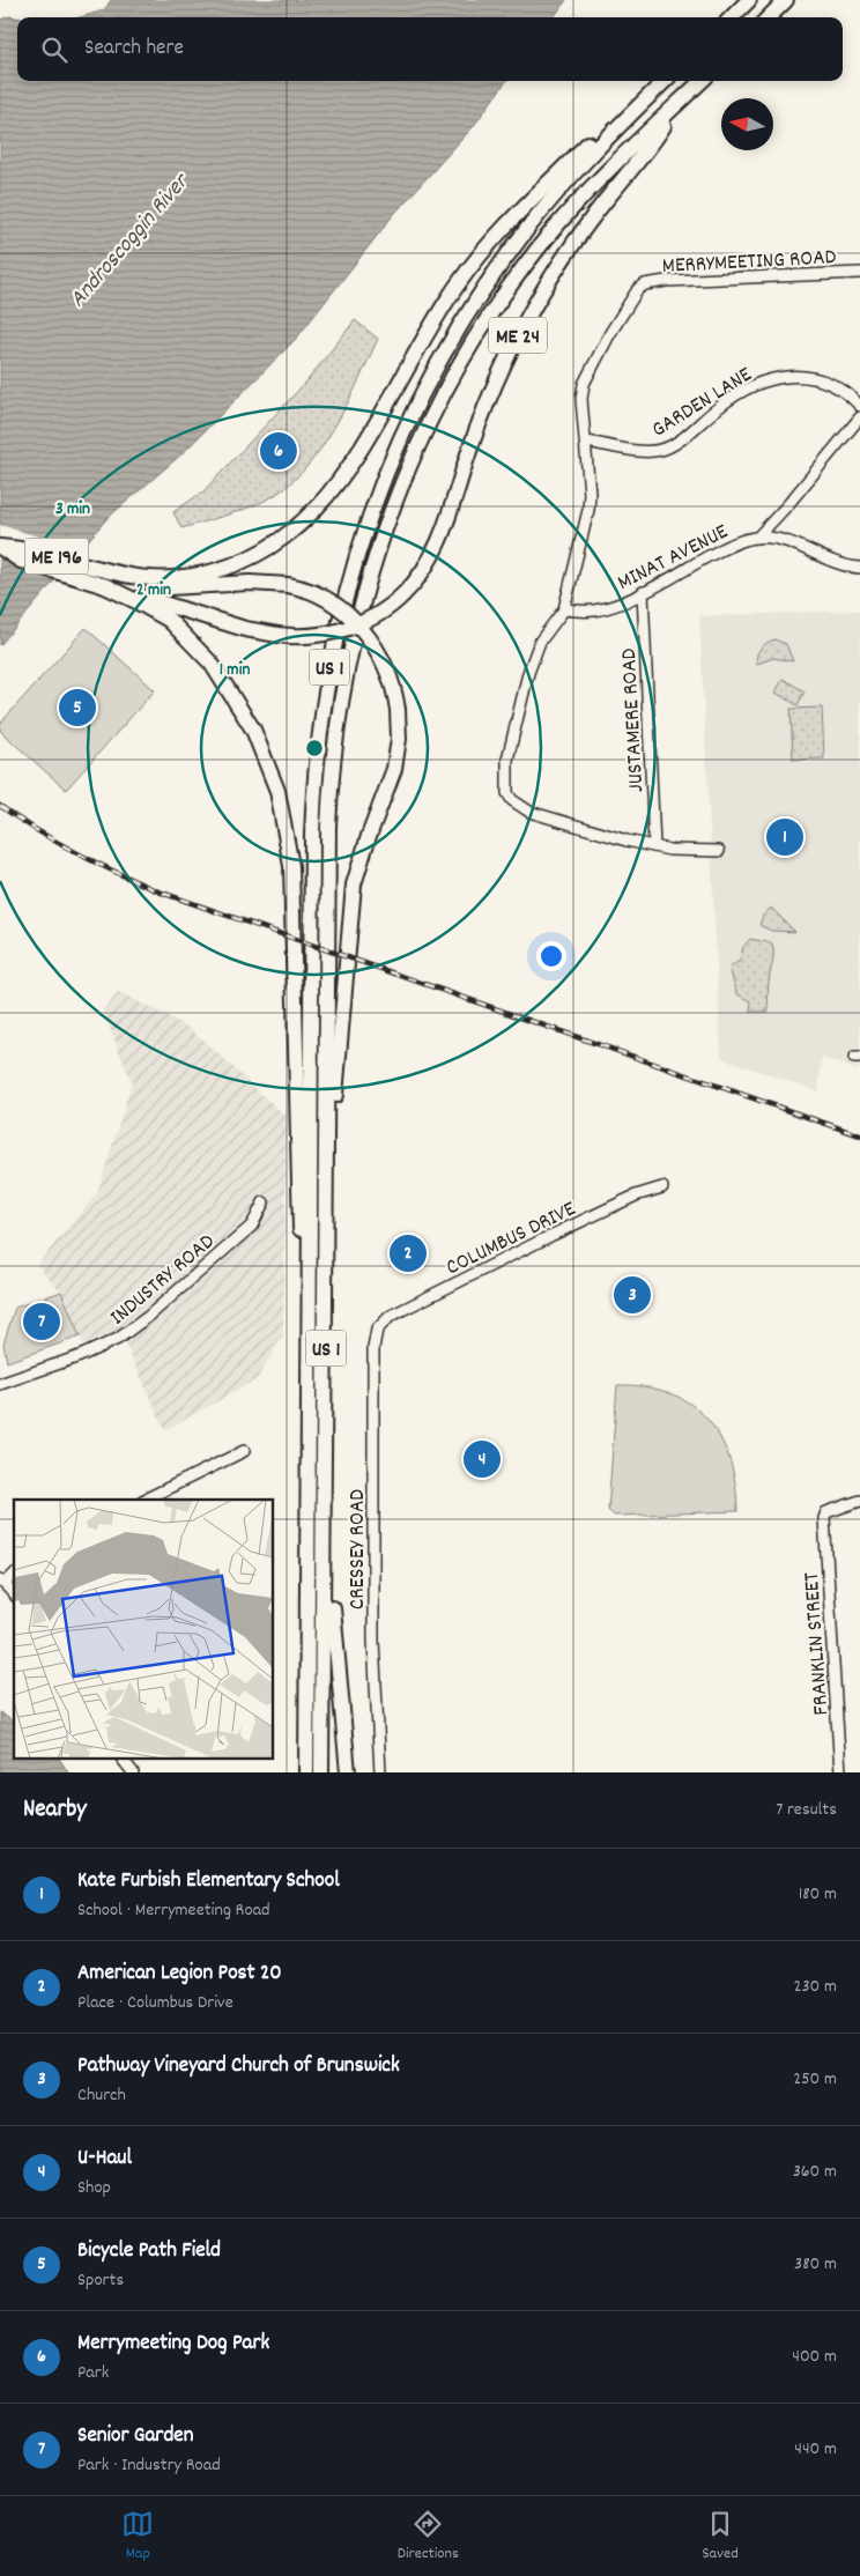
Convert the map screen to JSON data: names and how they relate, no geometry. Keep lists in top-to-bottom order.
{
  "streets": {
    "highway": ["ME 24", "ME 196", "US 1"],
    "street": [
      "MERRYMEETING ROAD",
      "GARDEN LANE",
      "MINAT AVENUE",
      "JUSTAMERE ROAD",
      "COLUMBUS DRIVE",
      "INDUSTRY ROAD",
      "CRESSEY ROAD",
      "FRANKLIN STREET"
    ]
  },
  "crossings": [
    ["MERRYMEETING ROAD", "GARDEN LANE"],
    ["MERRYMEETING ROAD", "MINAT AVENUE"],
    ["MERRYMEETING ROAD", "JUSTAMERE ROAD"],
    ["ME 24", "ME 196"],
    ["ME 24", "US 1"],
    ["MINAT AVENUE", "JUSTAMERE ROAD"],
    ["COLUMBUS DRIVE", "CRESSEY ROAD"]
  ],
  "water": ["Androscoggin River"],
  "north": "left",
  "page": {
    "search": "Search here",
    "pins": [
      "6",
      "5",
      "1",
      "2",
      "3",
      "7",
      "4"
    ],
    "heading": ["Nearby", "7 results"],
    "list": [
      {
        "mark": "1",
        "name": "Kate Furbish Elementary School",
        "note": "School · Merrymeeting Road",
        "value": "180 m"
      },
      {
        "mark": "2",
        "name": "American Legion Post 20",
        "note": "Place · Columbus Drive",
        "value": "230 m"
      },
      {
        "mark": "3",
        "name": "Pathway Vineyard Church of Brunswick",
        "note": "Church",
        "value": "250 m"
      },
      {
        "mark": "4",
        "name": "U-Haul",
        "note": "Shop",
        "value": "360 m"
      },
      {
        "mark": "5",
        "name": "Bicycle Path Field",
        "note": "Sports",
        "value": "380 m"
      },
      {
        "mark": "6",
        "name": "Merrymeeting Dog Park",
        "note": "Park",
        "value": "400 m"
      },
      {
        "mark": "7",
        "name": "Senior Garden",
        "note": "Park · Industry Road",
        "value": "440 m"
      }
    ],
    "nav": ["Map", "Directions", "Saved"]
  },
  "rings": ["3 min", "2 min", "1 min"]
}
